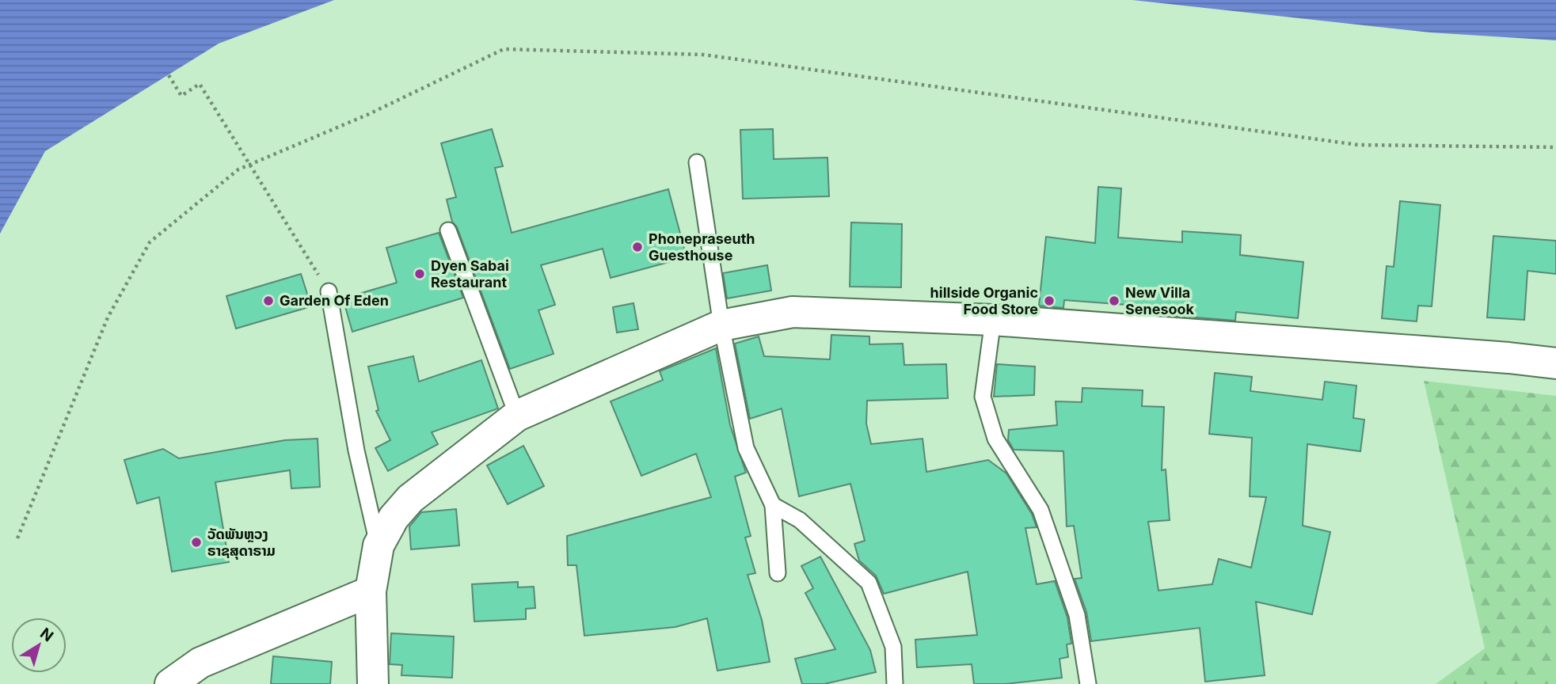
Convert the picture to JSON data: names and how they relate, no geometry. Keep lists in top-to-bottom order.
{
  "places": [
    "Phonepraseuth Guesthouse",
    "Dyen Sabai Restaurant",
    "Garden Of Eden",
    "hillside Organic Food Store",
    "New Villa Senesook",
    "ວັດພັນຫຼວງ ຣາຊສຸດາຣາມ"
  ],
  "north": "top right"
}
